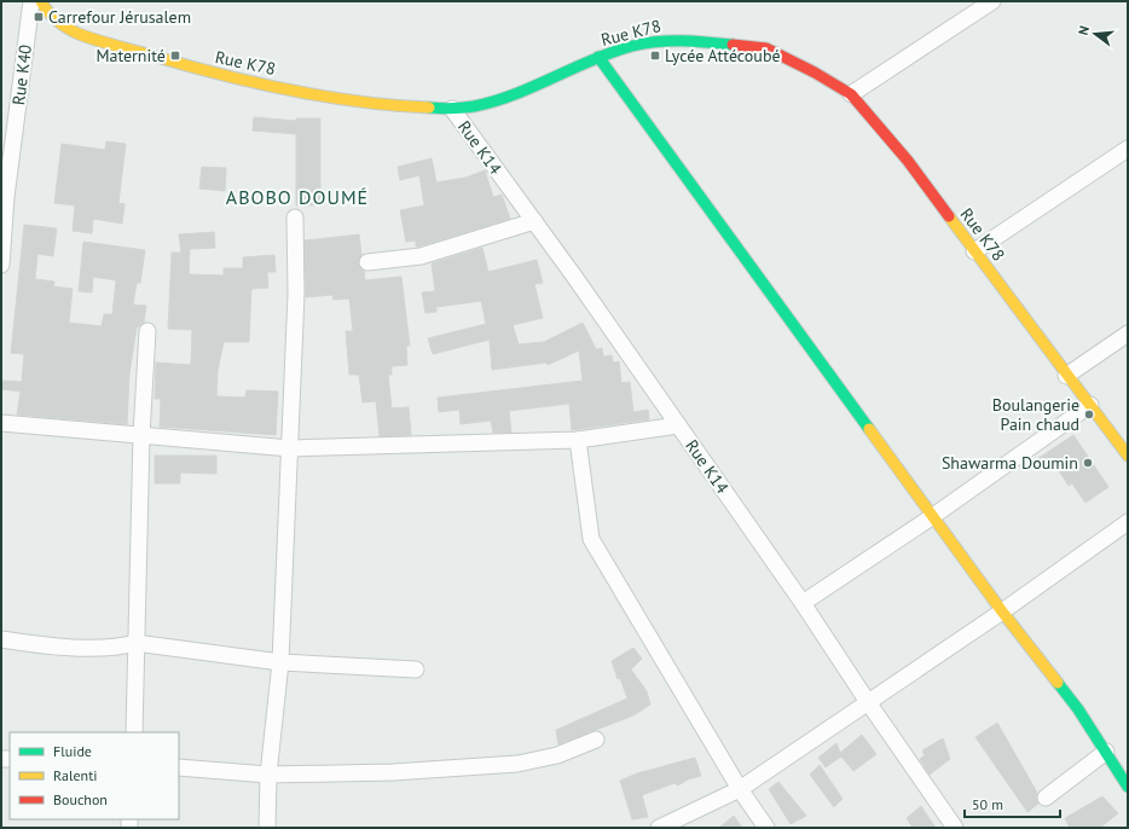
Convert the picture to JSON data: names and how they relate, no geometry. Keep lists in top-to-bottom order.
{
  "streets": {
    "street": ["Rue K78", "Rue K40", "Rue K14"]
  },
  "crossings": [
    ["Rue K78", "Rue K14"]
  ],
  "districts": ["ABOBO DOUMÉ"],
  "places": {
    "transit": ["Carrefour Jérusalem", "Maternité", "Lycée Attécoubé"],
    "other": ["Boulangerie Pain chaud", "Shawarma Doumin"]
  },
  "legend": ["Fluide", "Ralenti", "Bouchon"],
  "scale_bar": "50 m",
  "north": "left"
}
